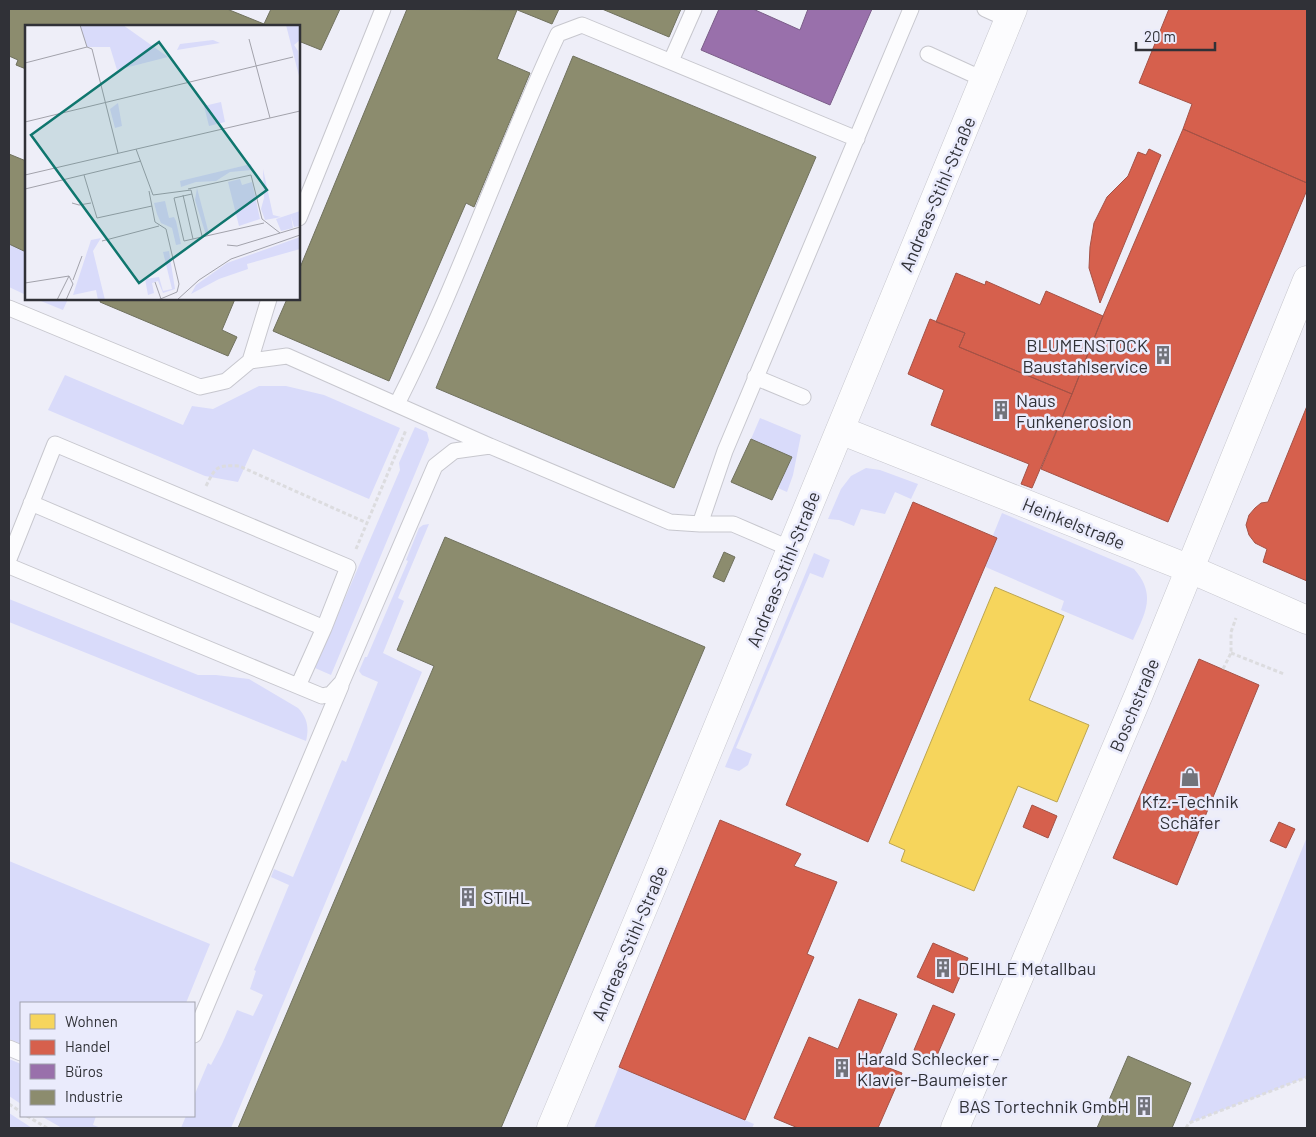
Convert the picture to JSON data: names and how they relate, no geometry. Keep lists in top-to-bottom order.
{
  "streets": {
    "street": ["Andreas-Stihl-Straße", "Heinkelstraße", "Boschstraße"]
  },
  "crossings": [
    ["Andreas-Stihl-Straße", "Heinkelstraße"],
    ["Heinkelstraße", "Boschstraße"]
  ],
  "places": {
    "building": [
      "BLUMENSTOCK Baustahlservice",
      "Naus Funkenerosion",
      "STIHL",
      "DEIHLE Metallbau",
      "Harald Schlecker - Klavier-Baumeister",
      "BAS Tortechnik GmbH"
    ],
    "shop": ["Kfz.-Technik Schäfer"]
  },
  "legend": [
    "Wohnen",
    "Handel",
    "Büros",
    "Industrie"
  ],
  "scale_bar": "20 m"
}
